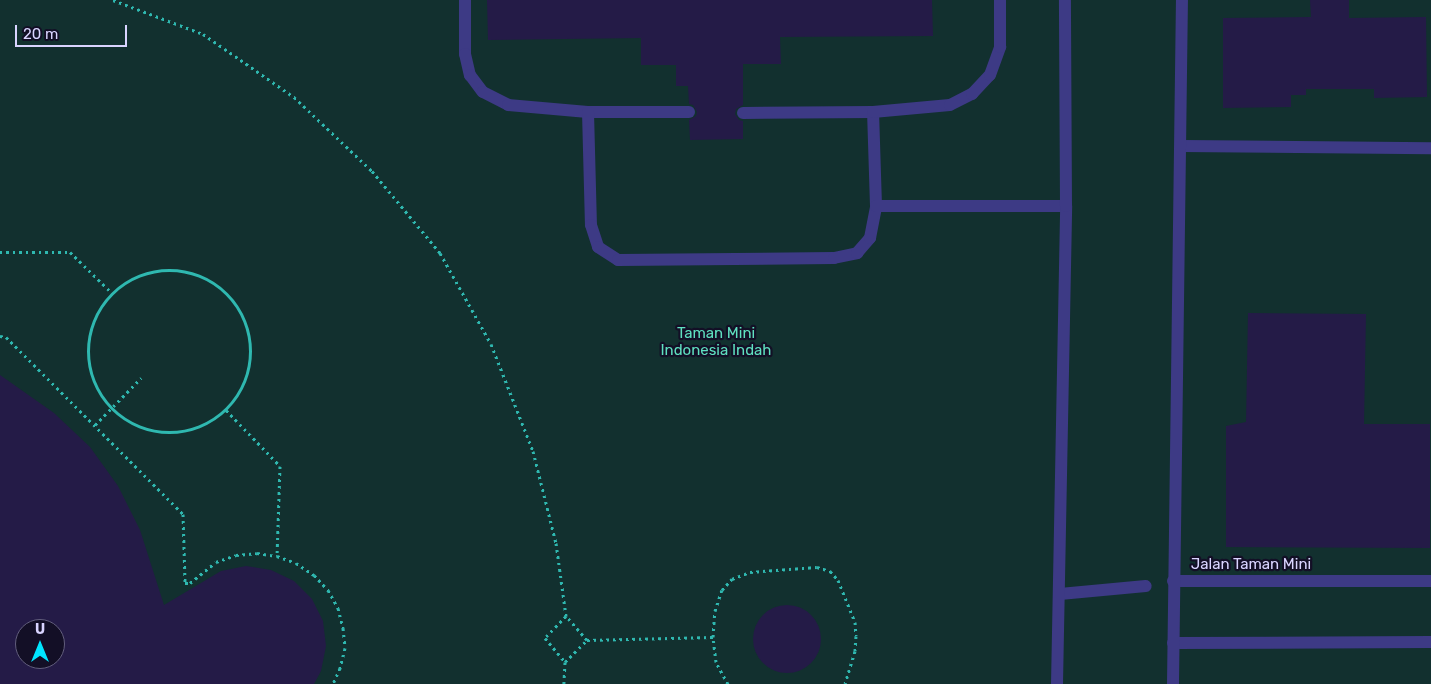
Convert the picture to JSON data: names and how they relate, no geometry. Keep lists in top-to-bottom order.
{
  "streets": {
    "lane": ["Jalan Taman Mini"]
  },
  "parks": ["Taman Mini Indonesia Indah"],
  "scale_bar": "20 m",
  "north": "top"
}
